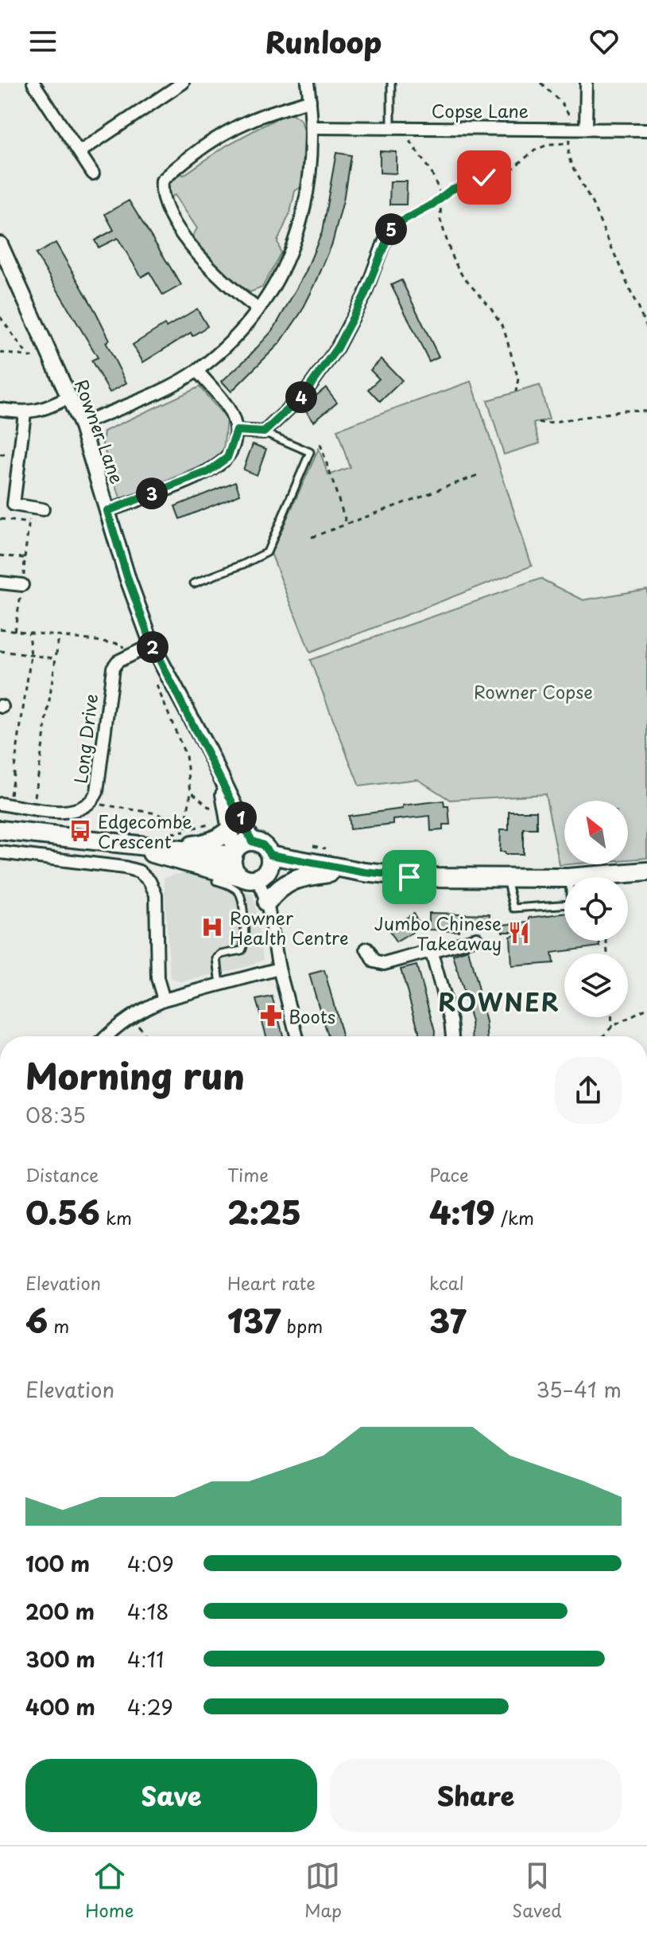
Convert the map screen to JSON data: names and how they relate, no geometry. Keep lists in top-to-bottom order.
{
  "streets": {
    "street": ["Copse Lane", "Rowner Lane", "Long Drive"]
  },
  "districts": ["ROWNER"],
  "parks": ["Rowner Copse"],
  "places": {
    "bus stop": ["Edgecombe Crescent"],
    "hospital": ["Rowner Health Centre"],
    "restaurant": ["Jumbo Chinese Takeaway"],
    "pharmacy": ["Boots"]
  },
  "north": "top left",
  "page": {
    "header": "Runloop",
    "pins": [
      "5",
      "4",
      "3",
      "2",
      "1"
    ],
    "heading": ["Morning run", "08:35"],
    "stats": [
      ["Distance", "0.56 km"],
      ["Time", "2:25"],
      ["Pace", "4:19 /km"],
      ["Elevation", "6 m"],
      ["Heart rate", "137 bpm"],
      ["kcal", "37"]
    ],
    "chart": ["Elevation", "35–41 m"],
    "list": [
      {
        "name": "100 m",
        "note": "4:09"
      },
      {
        "name": "200 m",
        "note": "4:18"
      },
      {
        "name": "300 m",
        "note": "4:11"
      },
      {
        "name": "400 m",
        "note": "4:29"
      }
    ],
    "buttons": ["Save", "Share"],
    "tabs": ["Home", "Map", "Saved"]
  }
}
